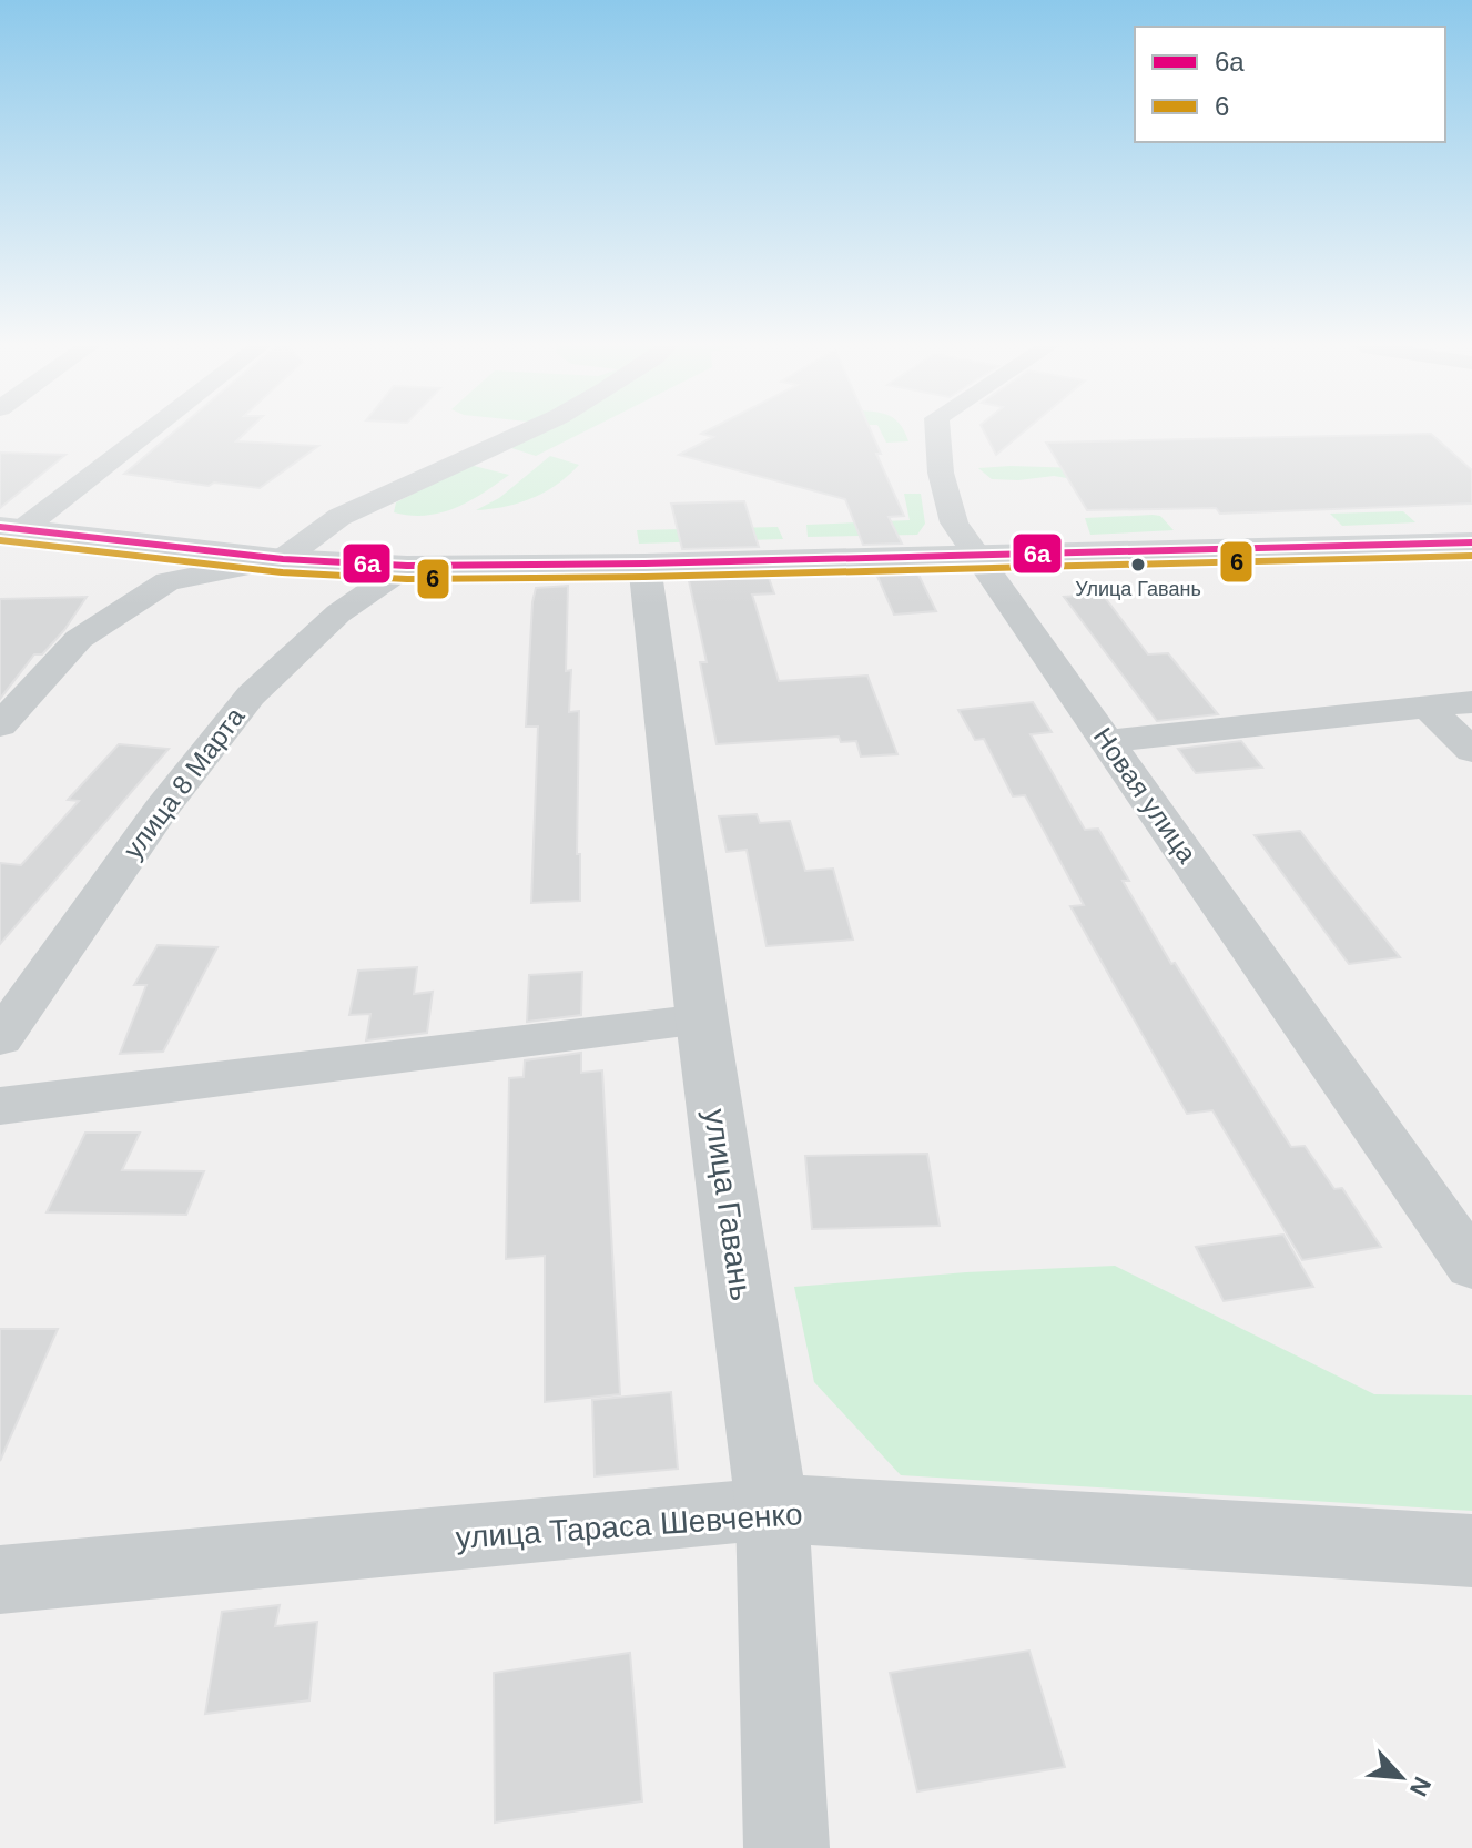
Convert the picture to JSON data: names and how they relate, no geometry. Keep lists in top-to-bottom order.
{
  "streets": {
    "street": [
      "улица 8 Марта",
      "Новая улица",
      "улица Гавань",
      "улица Тараса Шевченко"
    ]
  },
  "crossings": [
    ["улица Гавань", "улица Тараса Шевченко"]
  ],
  "places": ["Улица Гавань"],
  "lines": ["transit line 6а", "transit line 6"],
  "legend": ["6а", "6"],
  "north": "bottom right"
}
